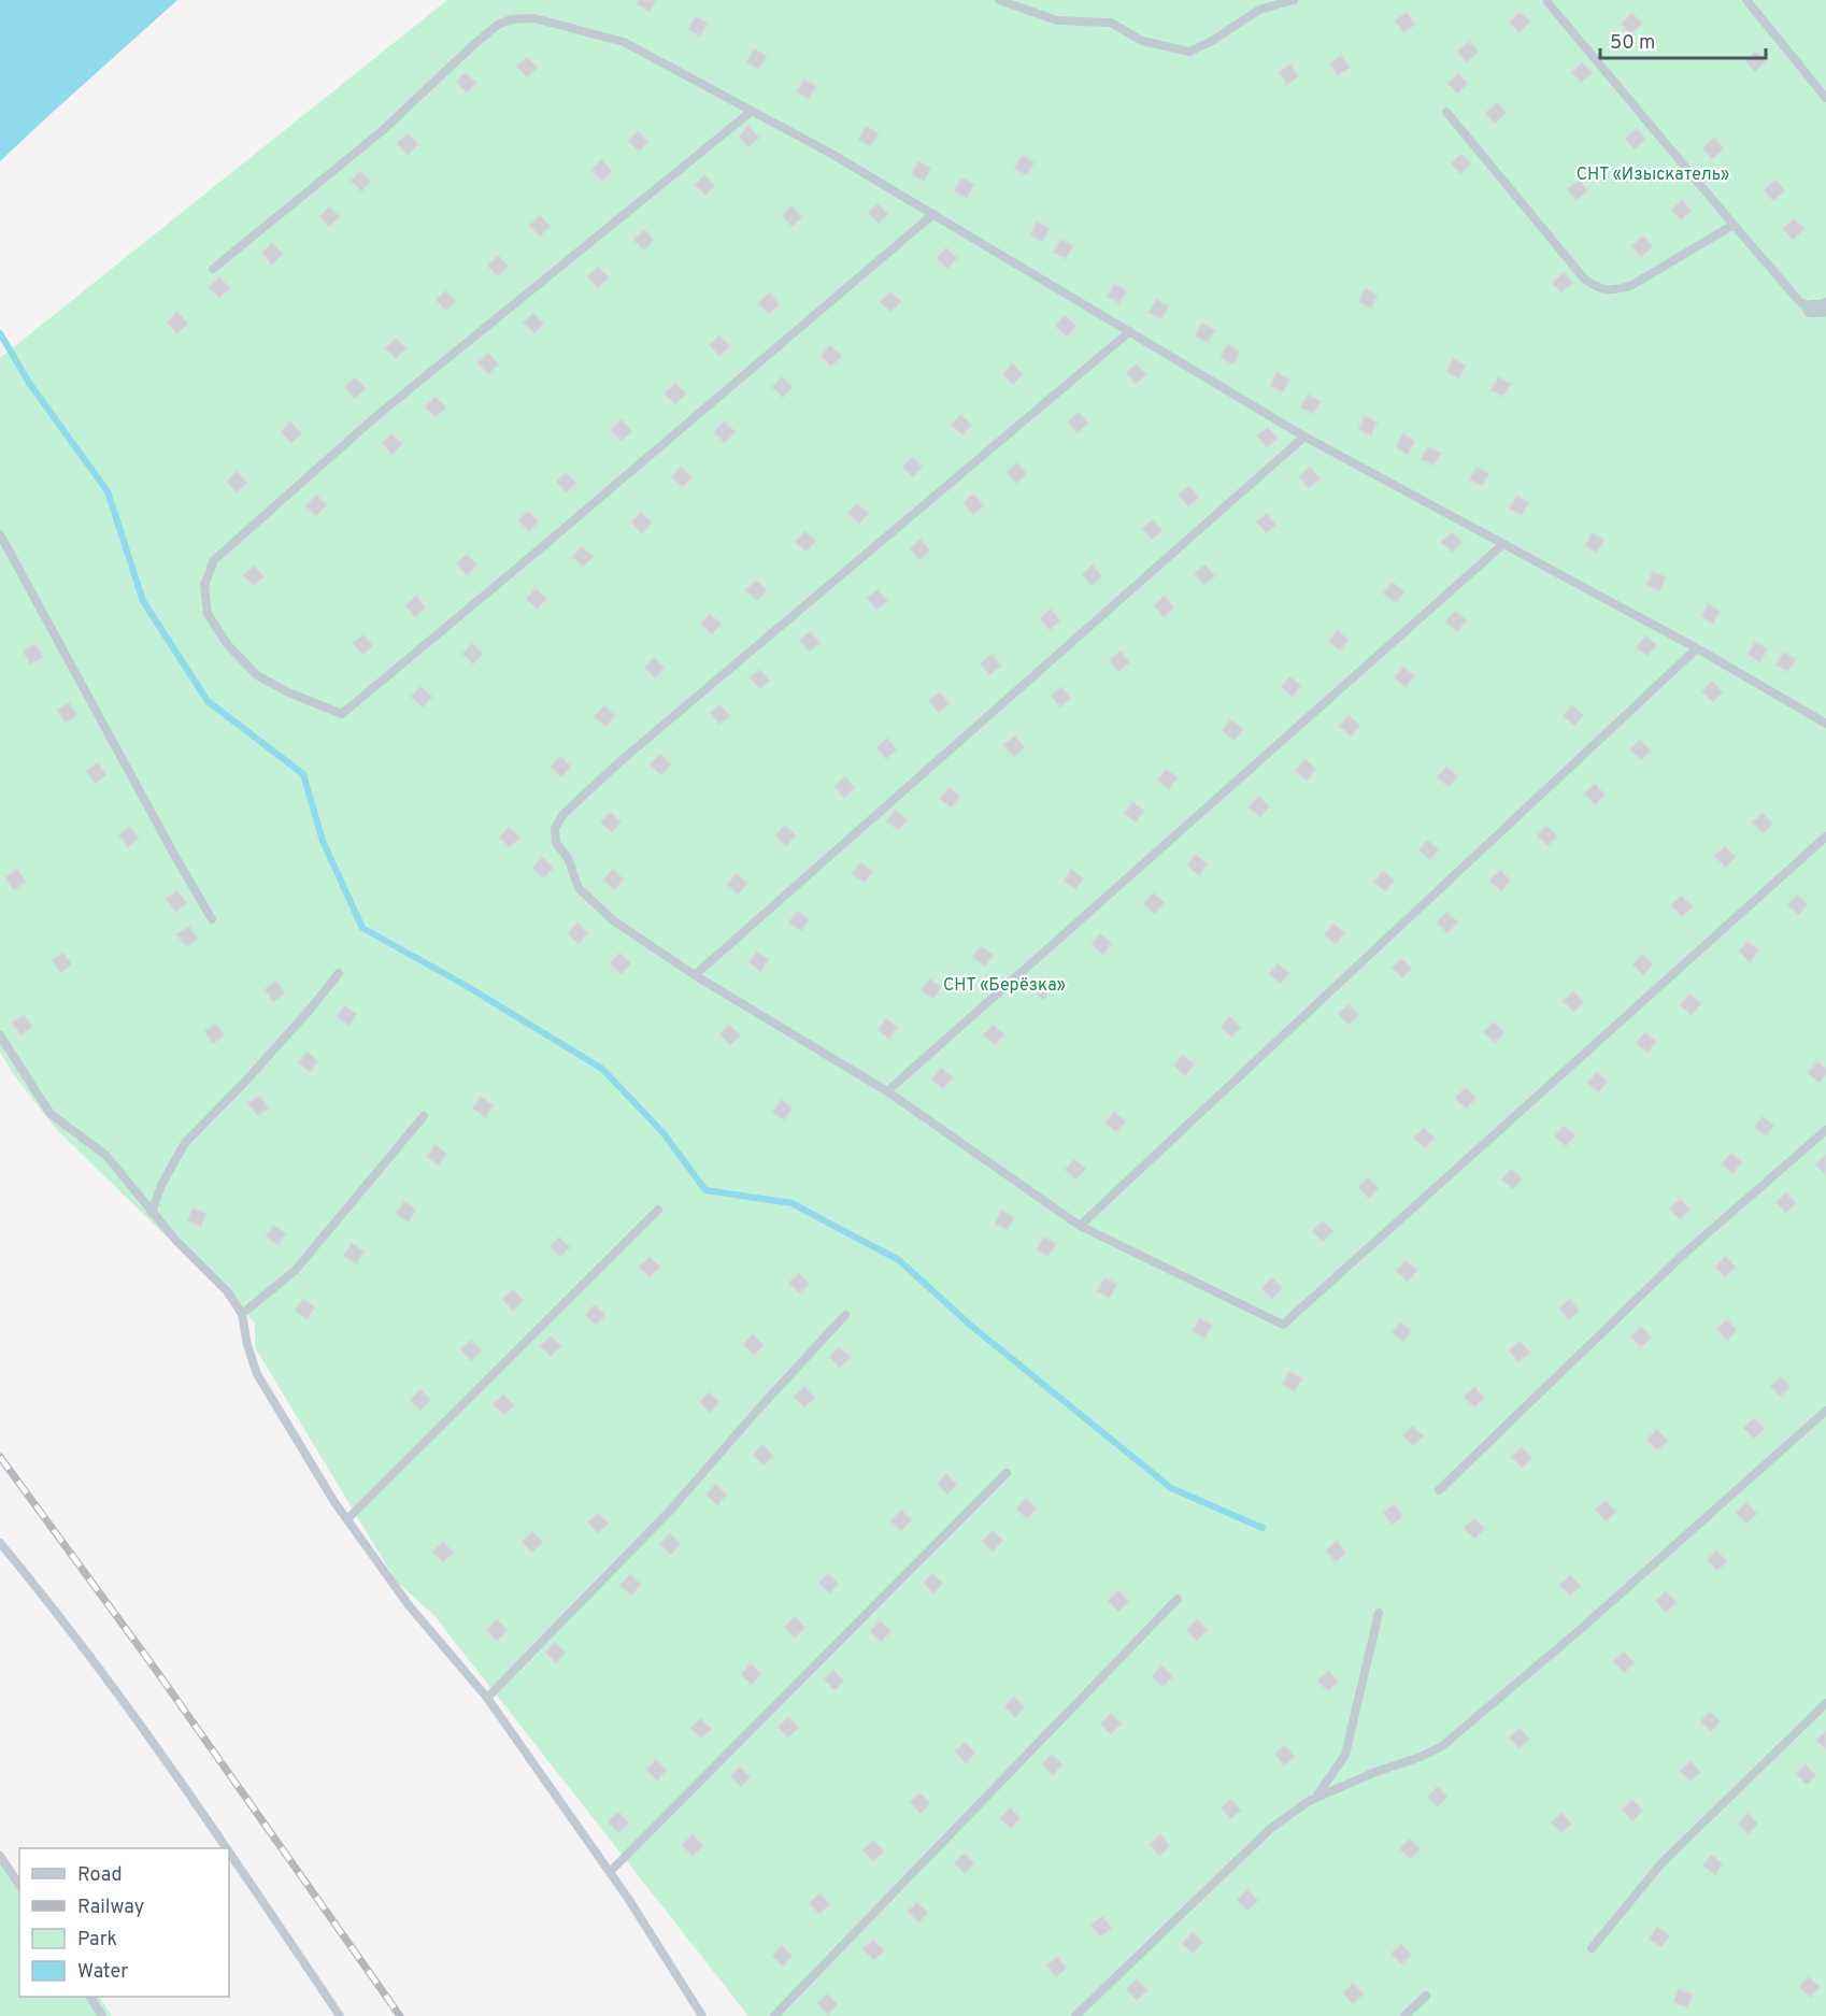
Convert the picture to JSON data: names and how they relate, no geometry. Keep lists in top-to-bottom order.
{
  "parks": ["СНТ «Изыскатель»", "СНТ «Берёзка»"],
  "legend": [
    "Road",
    "Railway",
    "Park",
    "Water"
  ],
  "scale_bar": "50 m"
}
